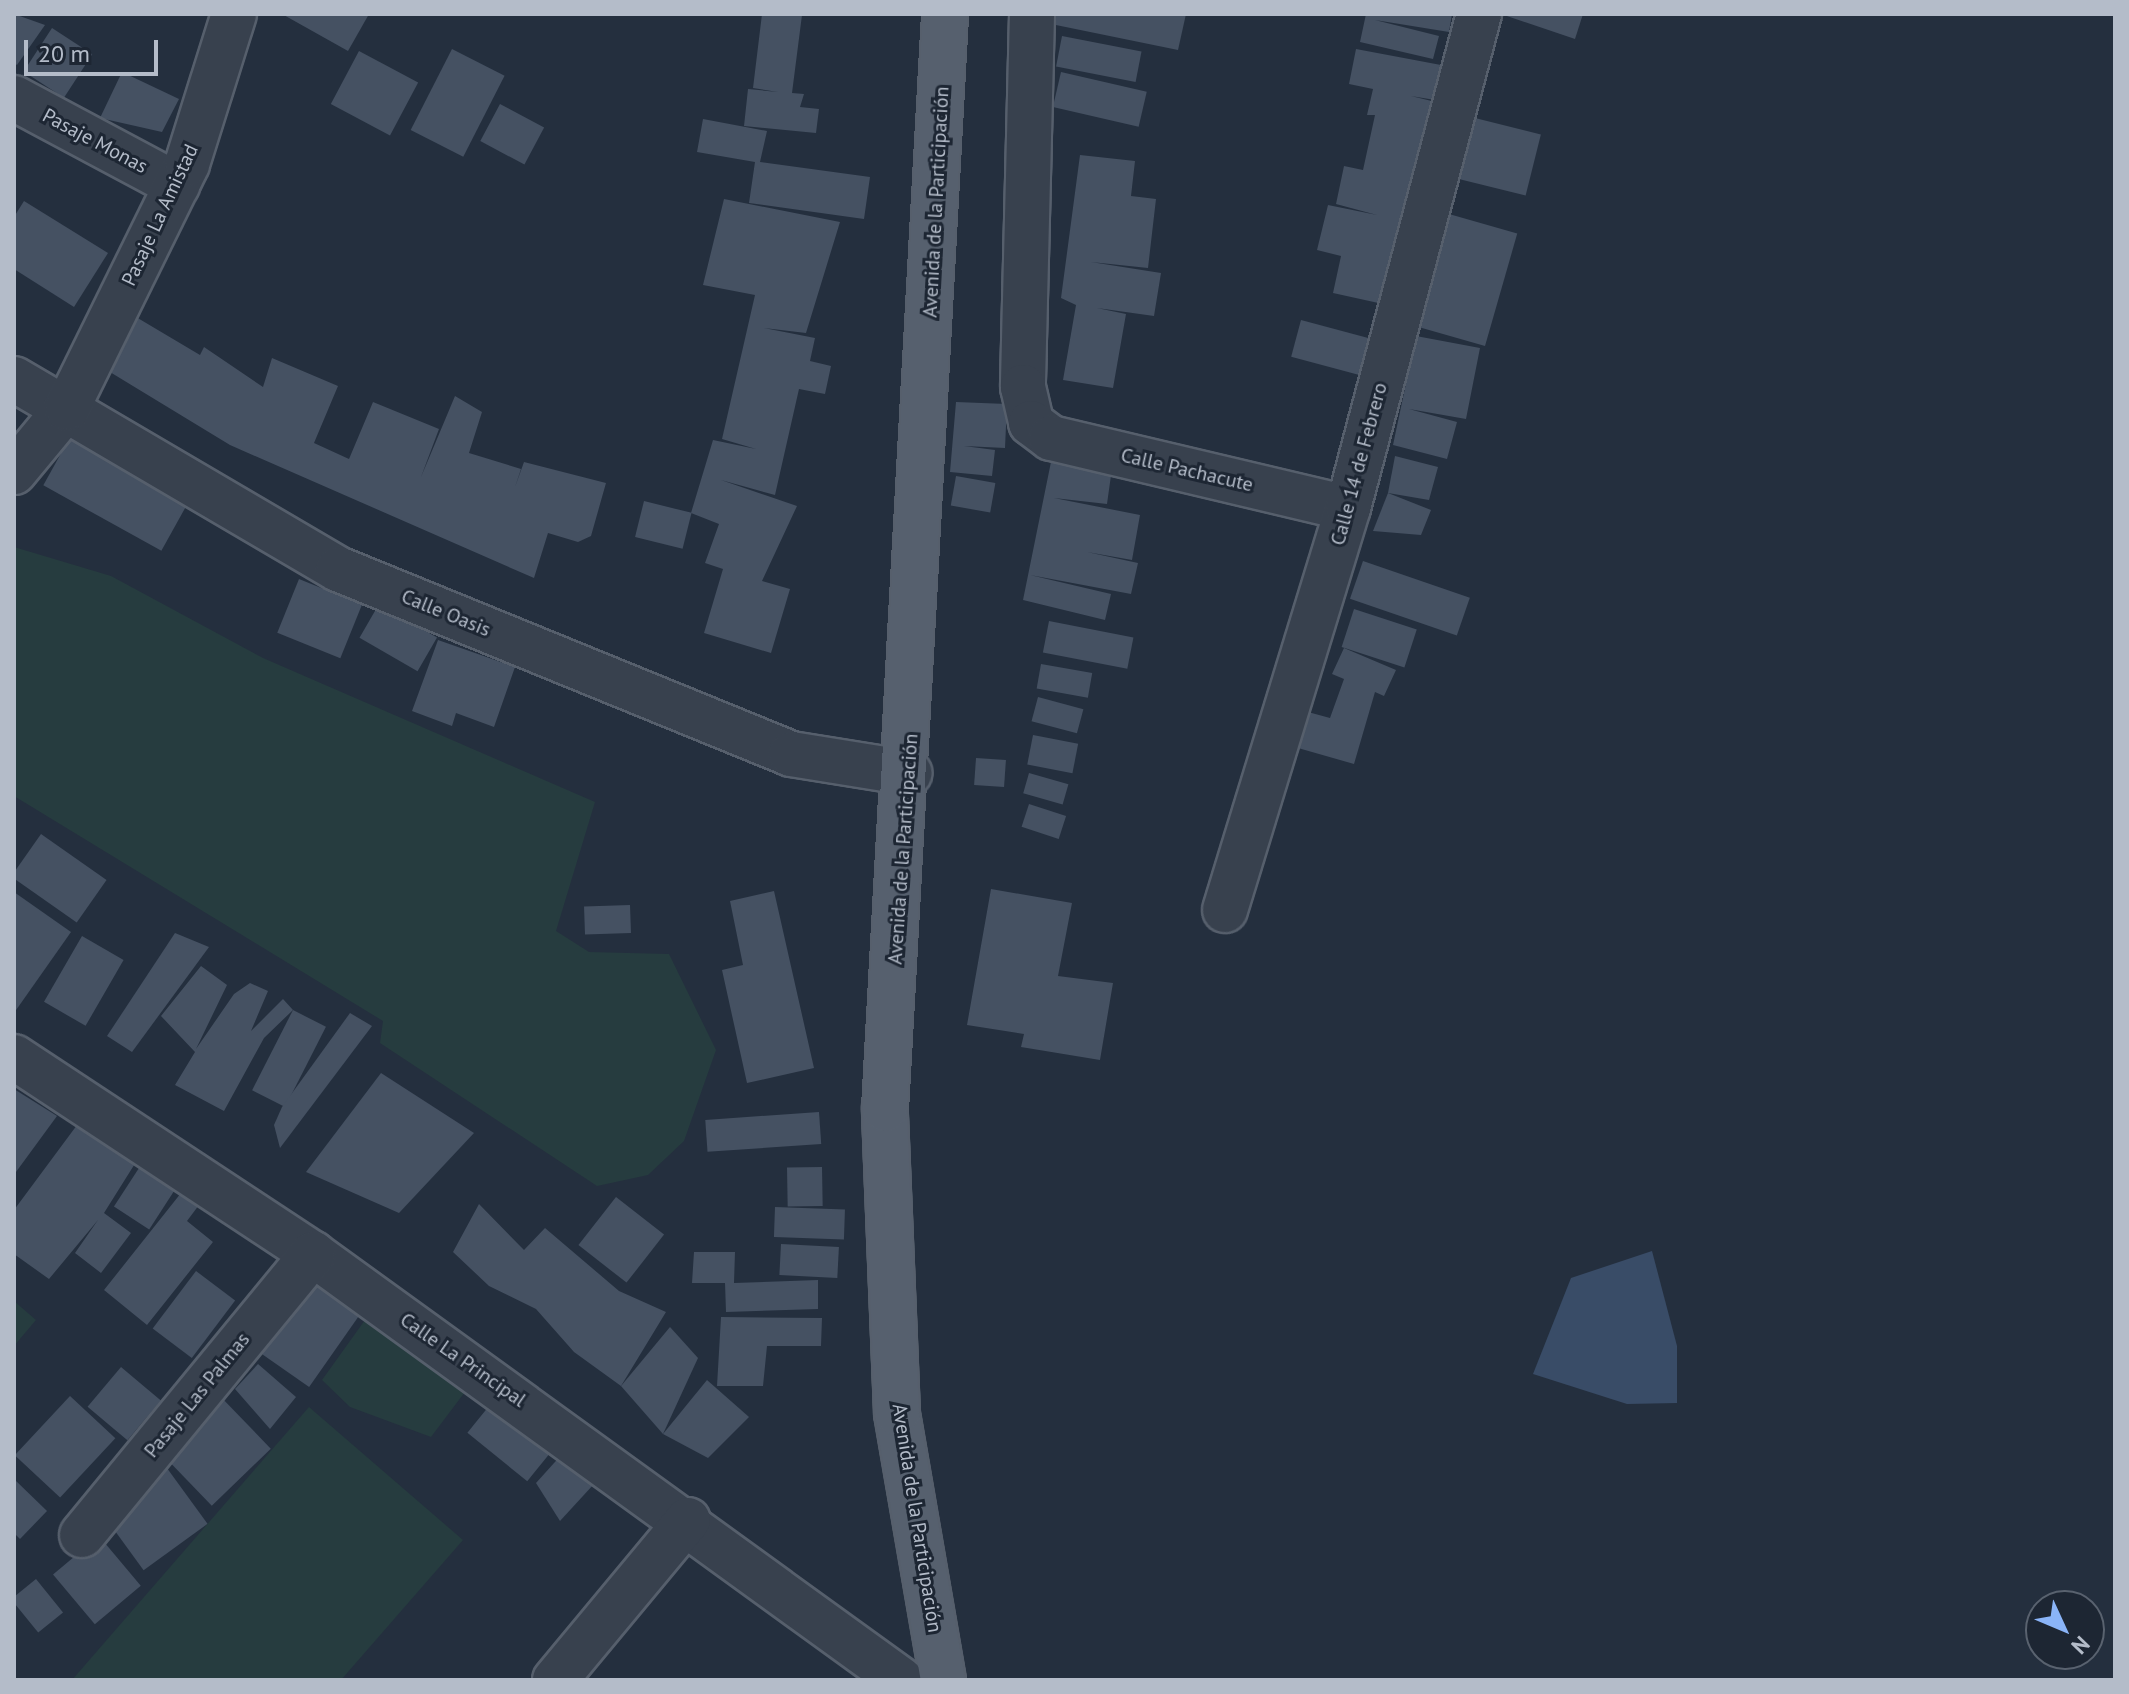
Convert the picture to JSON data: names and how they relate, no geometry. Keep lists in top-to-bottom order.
{
  "streets": {
    "main road": ["Avenida de la Participación"],
    "street": [
      "Pasaje Monas",
      "Pasaje La Amistad",
      "Calle 14 de Febrero",
      "Calle Pachacute",
      "Calle Oasis",
      "Calle La Principal",
      "Pasaje Las Palmas"
    ]
  },
  "crossings": [
    ["Pasaje Monas", "Pasaje La Amistad"],
    ["Avenida de la Participación", "Calle Oasis"],
    ["Pasaje La Amistad", "Calle Oasis"],
    ["Calle 14 de Febrero", "Calle Pachacute"],
    ["Calle La Principal", "Pasaje Las Palmas"]
  ],
  "scale_bar": "20 m",
  "north": "bottom right"
}
